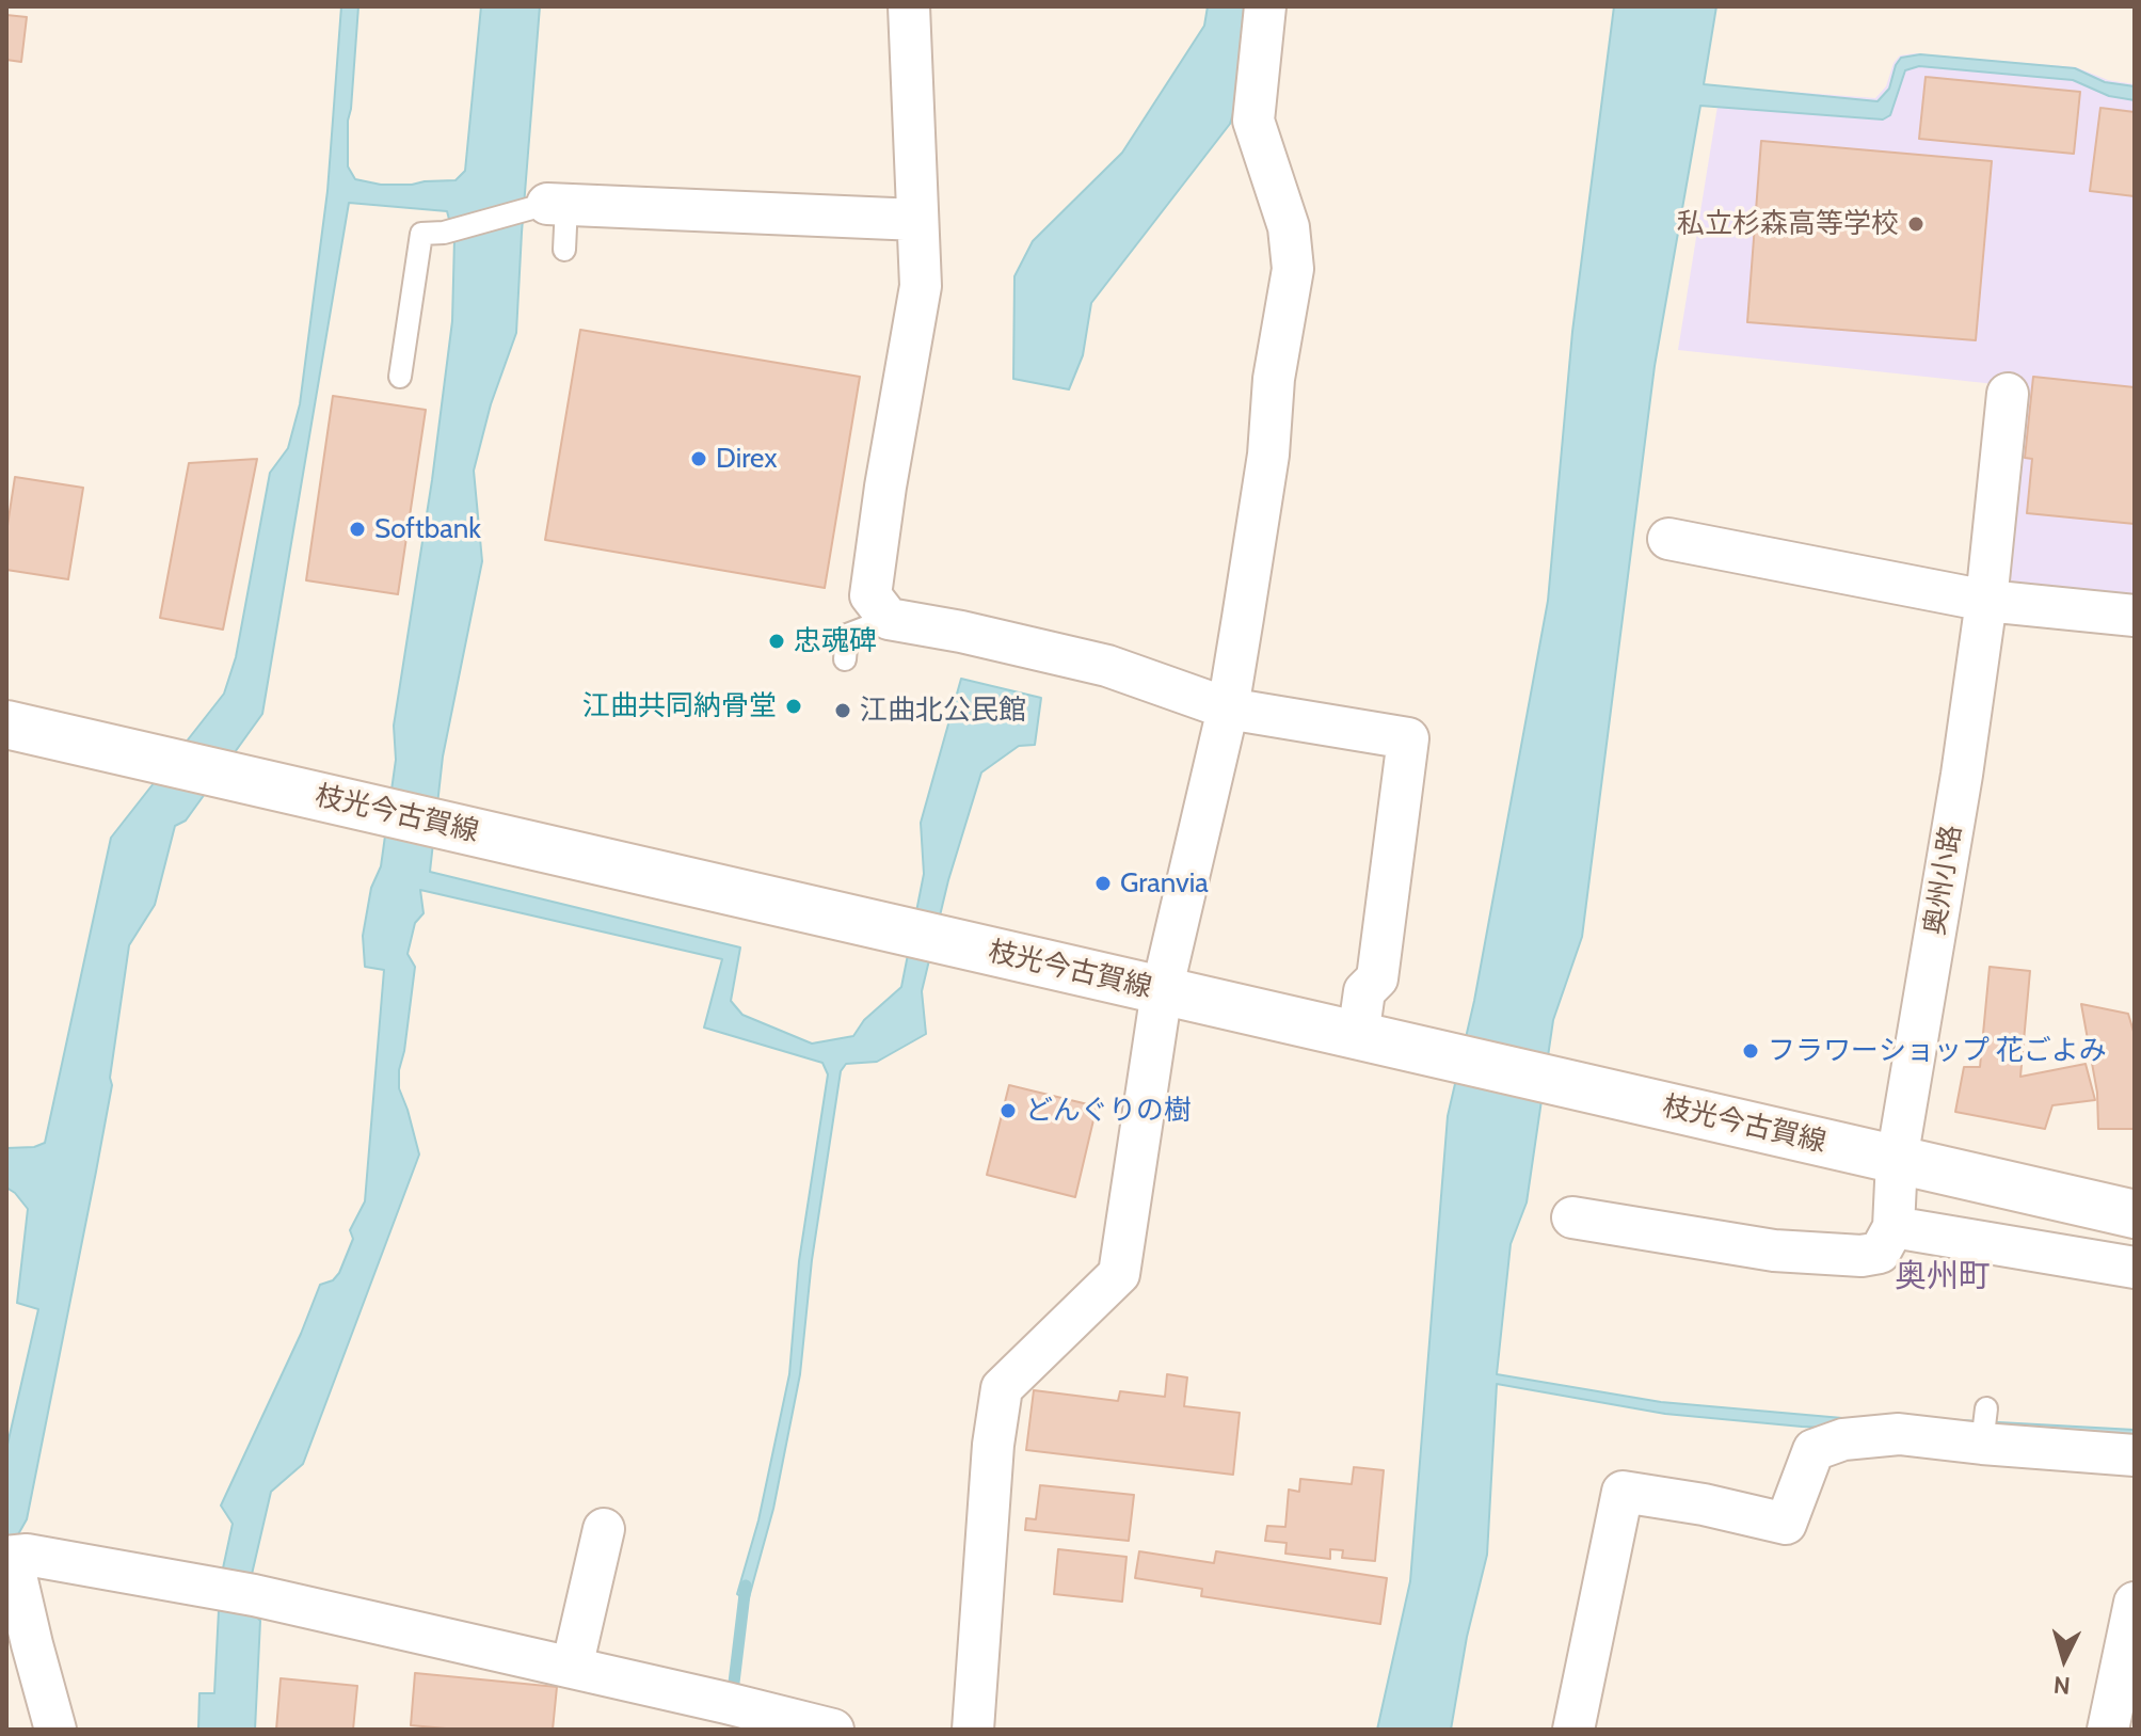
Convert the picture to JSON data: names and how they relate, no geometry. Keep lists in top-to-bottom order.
{
  "streets": {
    "main road": ["枝光今古賀線"],
    "street": ["奥州小路"]
  },
  "crossings": [
    ["枝光今古賀線", "奥州小路"]
  ],
  "districts": ["奥州町"],
  "places": [
    "私立杉森高等学校",
    "Direx",
    "Softbank",
    "忠魂碑",
    "江曲共同納骨堂",
    "江曲北公民館",
    "Granvia",
    "フラワーショップ 花ごよみ",
    "どんぐりの樹"
  ],
  "north": "bottom"
}
